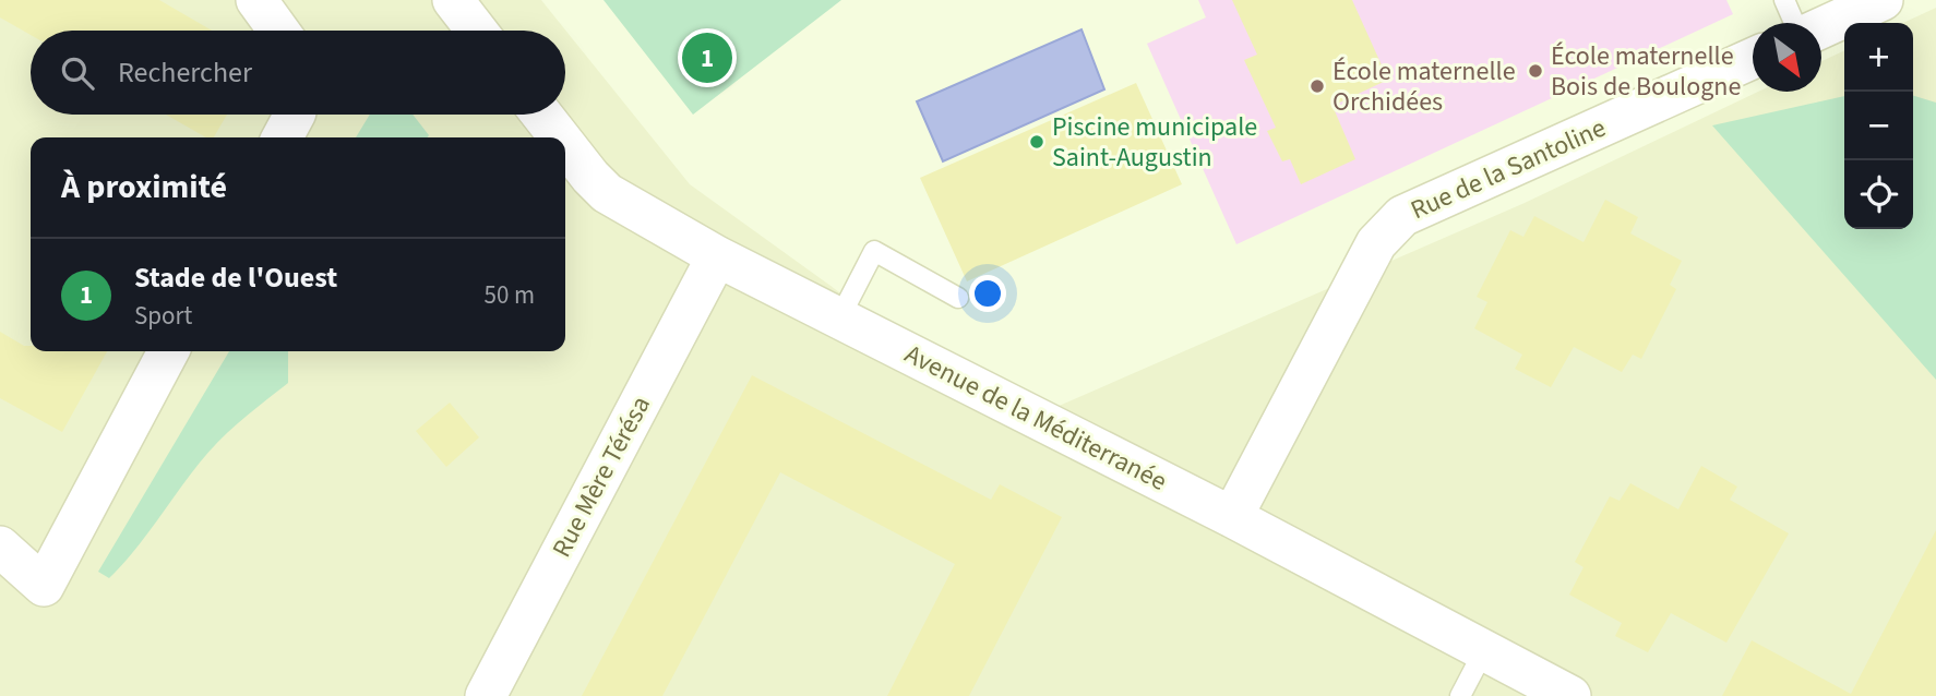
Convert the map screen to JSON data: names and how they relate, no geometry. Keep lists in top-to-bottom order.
{
  "streets": {
    "street": ["Rue de la Santoline", "Avenue de la Méditerranée", "Rue Mère Térésa"]
  },
  "crossings": [
    ["Rue de la Santoline", "Avenue de la Méditerranée"],
    ["Avenue de la Méditerranée", "Rue Mère Térésa"]
  ],
  "places": ["École maternelle Bois de Boulogne", "École maternelle Orchidées", "Piscine municipale Saint-Augustin"],
  "north": "bottom right",
  "page": {
    "map_buttons": ["+", "−"],
    "pins": "1",
    "search": "Rechercher",
    "heading": "À proximité",
    "list": [
      {
        "mark": "1",
        "name": "Stade de l'Ouest",
        "note": "Sport",
        "value": "50 m"
      }
    ]
  }
}
